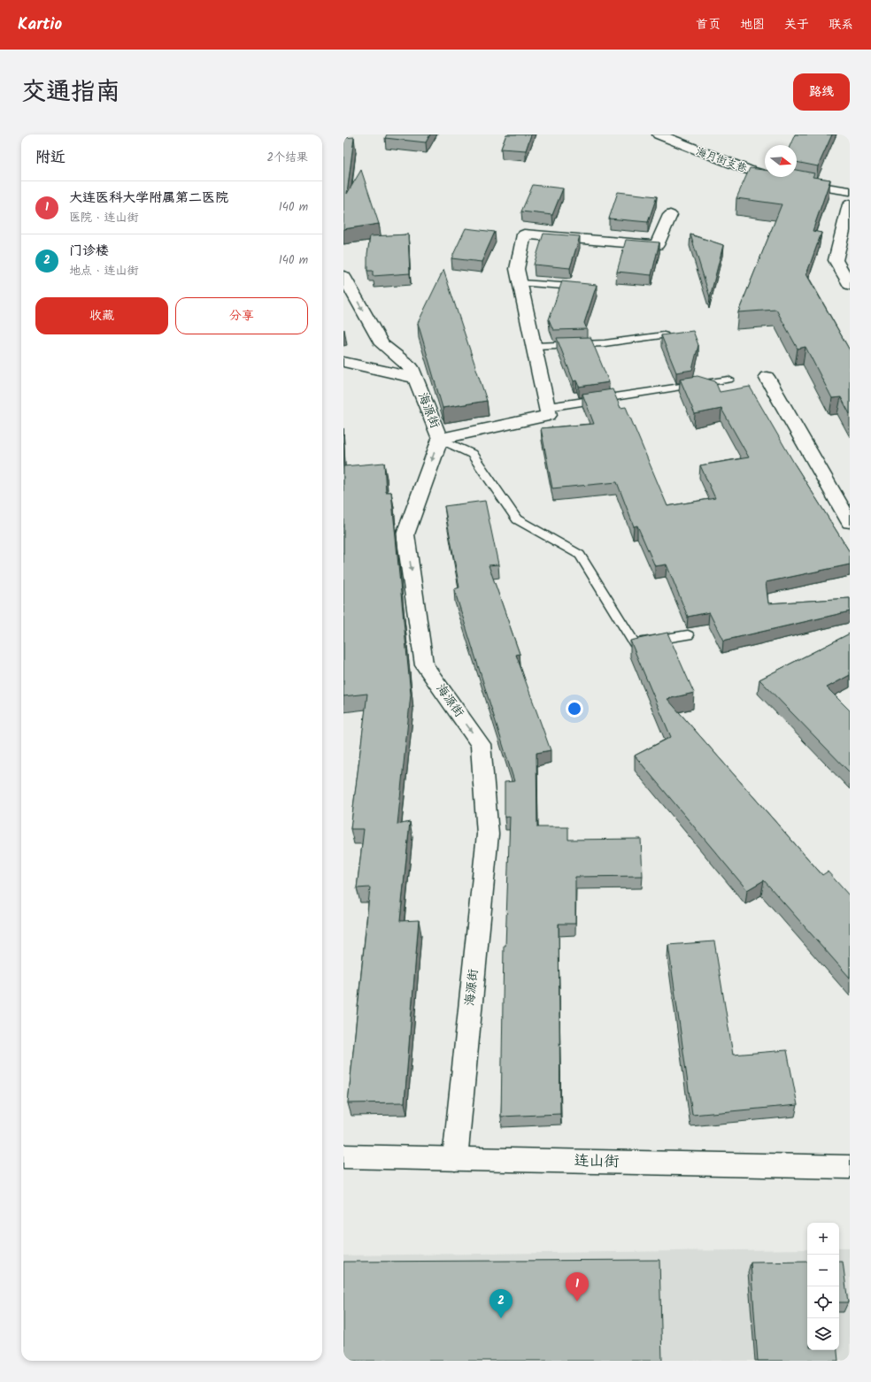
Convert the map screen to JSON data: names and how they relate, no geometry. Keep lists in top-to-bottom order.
{
  "streets": {
    "street": ["海月街支巷", "海源街", "连山街"]
  },
  "crossings": [
    ["海源街", "连山街"]
  ],
  "one_way": ["海源街"],
  "north": "right",
  "page": {
    "header": "Kartio",
    "nav": [
      "首页",
      "地图",
      "关于",
      "联系"
    ],
    "title": "交通指南",
    "buttons": [
      "路线",
      ["收藏", "分享"]
    ],
    "heading": ["附近", "2个结果"],
    "list": [
      {
        "mark": "1",
        "name": "大连医科大学附属第二医院",
        "note": "医院 · 连山街",
        "value": "140 m"
      },
      {
        "mark": "2",
        "name": "门诊楼",
        "note": "地点 · 连山街",
        "value": "140 m"
      }
    ],
    "map_buttons": ["+", "−"],
    "pins": ["1", "2"]
  }
}
